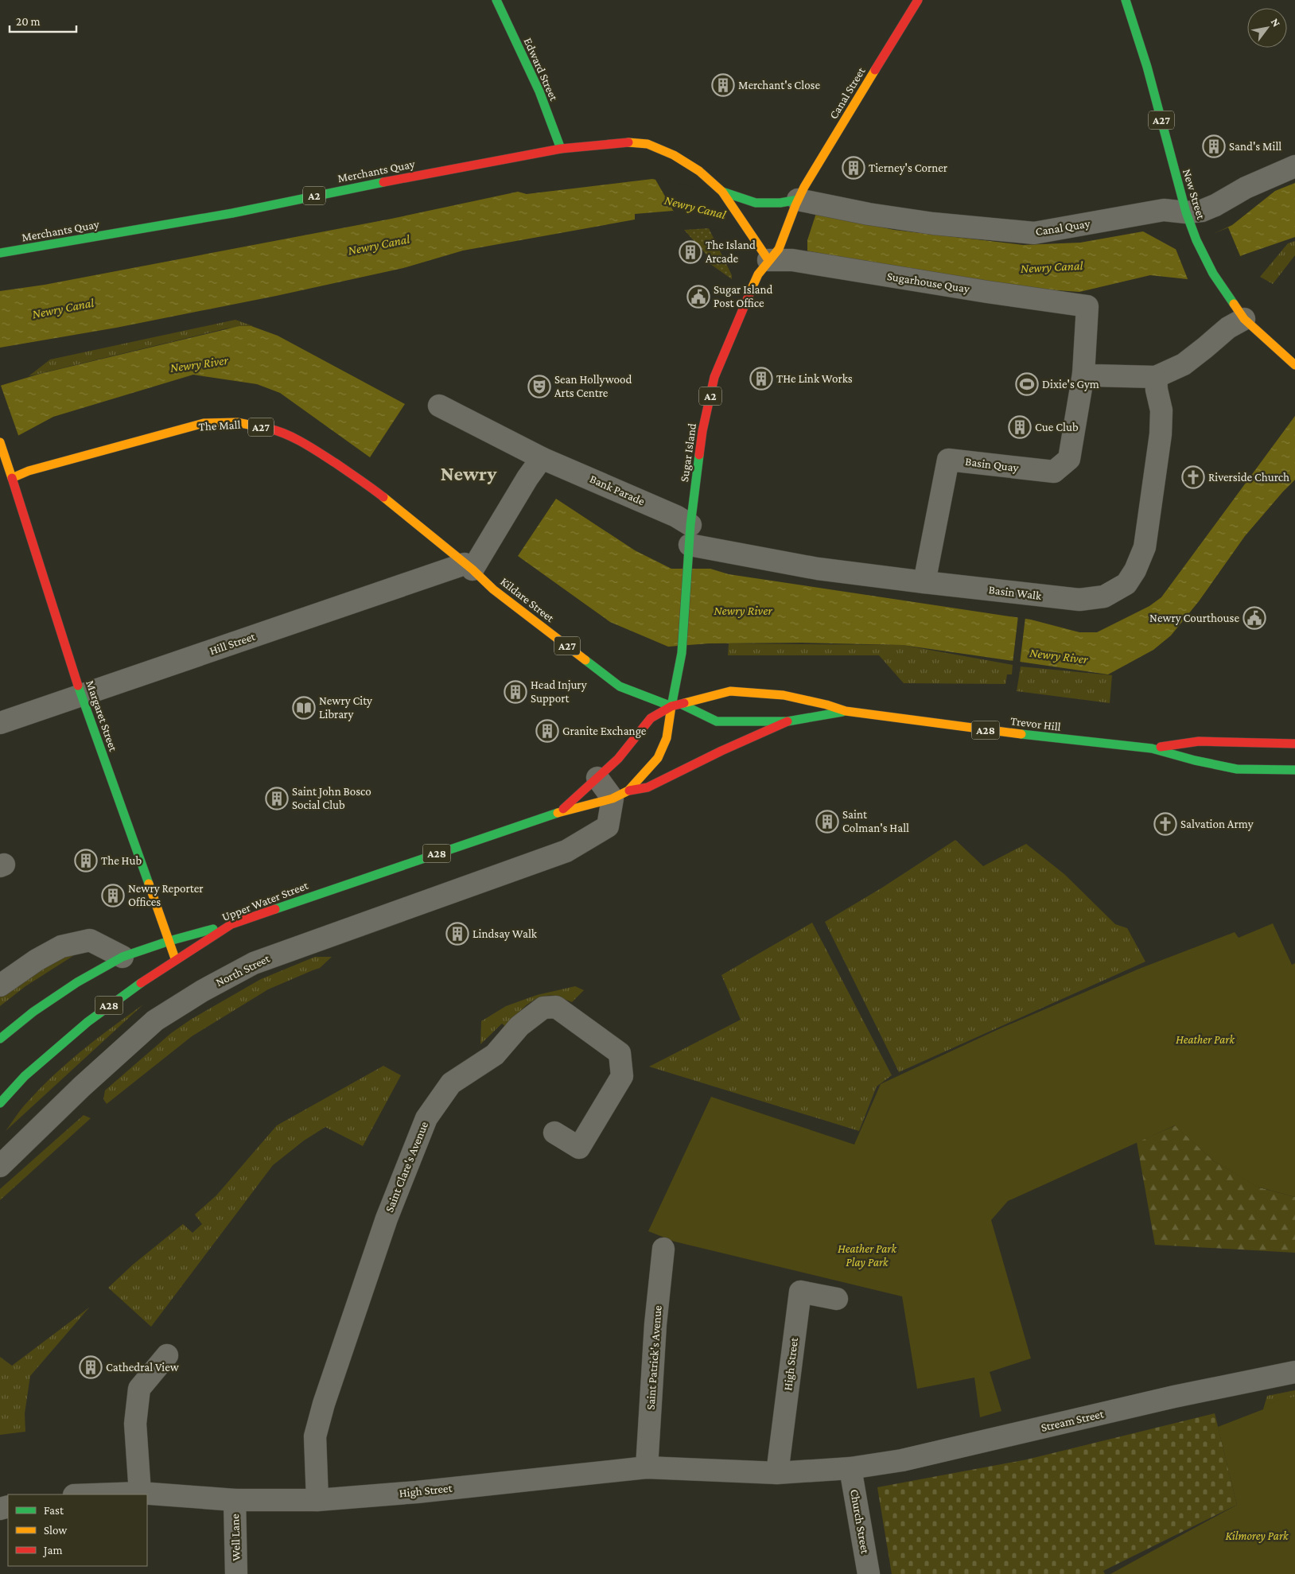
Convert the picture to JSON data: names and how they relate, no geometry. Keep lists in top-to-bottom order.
{
  "streets": {
    "main road": [
      "Edward Street",
      "Canal Street",
      "A27",
      "Merchants Quay",
      "New Street",
      "A2",
      "The Mall",
      "Sugar Island",
      "Kildare Street",
      "Margaret Street",
      "Trevor Hill",
      "A28",
      "Upper Water Street"
    ],
    "street": [
      "Canal Quay",
      "Sugarhouse Quay",
      "Basin Quay",
      "Bank Parade",
      "Basin Walk",
      "Hill Street",
      "North Street",
      "Saint Clare's Avenue",
      "Saint Patrick's Avenue",
      "High Street",
      "Stream Street",
      "Church Street",
      "Well Lane"
    ]
  },
  "crossings": [
    ["Edward Street", "Merchants Quay"],
    ["Canal Street", "Merchants Quay"],
    ["Canal Street", "Canal Quay"],
    ["Canal Street", "Sugar Island"],
    ["Merchants Quay", "Canal Quay"],
    ["Merchants Quay", "Sugarhouse Quay"],
    ["Merchants Quay", "Sugar Island"],
    ["New Street", "Canal Quay"],
    ["A2", "Sugar Island"],
    ["A2", "Bank Parade"],
    ["A2", "Basin Walk"],
    ["A2", "Kildare Street"],
    ["A2", "Trevor Hill"],
    ["A2", "Upper Water Street"],
    ["Canal Quay", "Sugar Island"],
    ["Sugarhouse Quay", "Sugar Island"],
    ["Sugarhouse Quay", "Basin Quay"],
    ["The Mall", "Kildare Street"],
    ["The Mall", "Hill Street"],
    ["The Mall", "Margaret Street"],
    ["Sugar Island", "Bank Parade"],
    ["Sugar Island", "Basin Walk"],
    ["Basin Quay", "Basin Walk"],
    ["Bank Parade", "Basin Walk"],
    ["Kildare Street", "Hill Street"],
    ["Kildare Street", "Trevor Hill"],
    ["Kildare Street", "Upper Water Street"],
    ["Hill Street", "Margaret Street"],
    ["Margaret Street", "A28"],
    ["Margaret Street", "Upper Water Street"],
    ["Trevor Hill", "A28"],
    ["Trevor Hill", "Upper Water Street"],
    ["A28", "Upper Water Street"],
    ["A28", "North Street"],
    ["Upper Water Street", "North Street"],
    ["Saint Clare's Avenue", "High Street"],
    ["Saint Patrick's Avenue", "High Street"],
    ["High Street", "Stream Street"],
    ["High Street", "Church Street"],
    ["High Street", "Well Lane"],
    ["Stream Street", "Church Street"]
  ],
  "districts": ["Newry"],
  "water": ["Newry Canal", "Newry River"],
  "parks": ["Heather Park", "Heather Park Play Park", "Kilmorey Park"],
  "places": {
    "building": [
      "Merchant's Close",
      "Sand's Mill",
      "Tierney's Corner",
      "The Island Arcade",
      "THe Link Works",
      "Cue Club",
      "Head Injury Support",
      "Granite Exchange",
      "Saint John Bosco Social Club",
      "Saint Colman's Hall",
      "The Hub",
      "Newry Reporter Offices",
      "Lindsay Walk",
      "Cathedral View"
    ],
    "public building": ["Sugar Island Post Office", "Newry Courthouse"],
    "sports": ["Dixie's Gym"],
    "theatre": ["Sean Hollywood Arts Centre"],
    "church": ["Riverside Church", "Salvation Army"],
    "library": ["Newry City Library"]
  },
  "legend": ["Fast", "Slow", "Jam"],
  "scale_bar": "20 m",
  "north": "top right"
}
